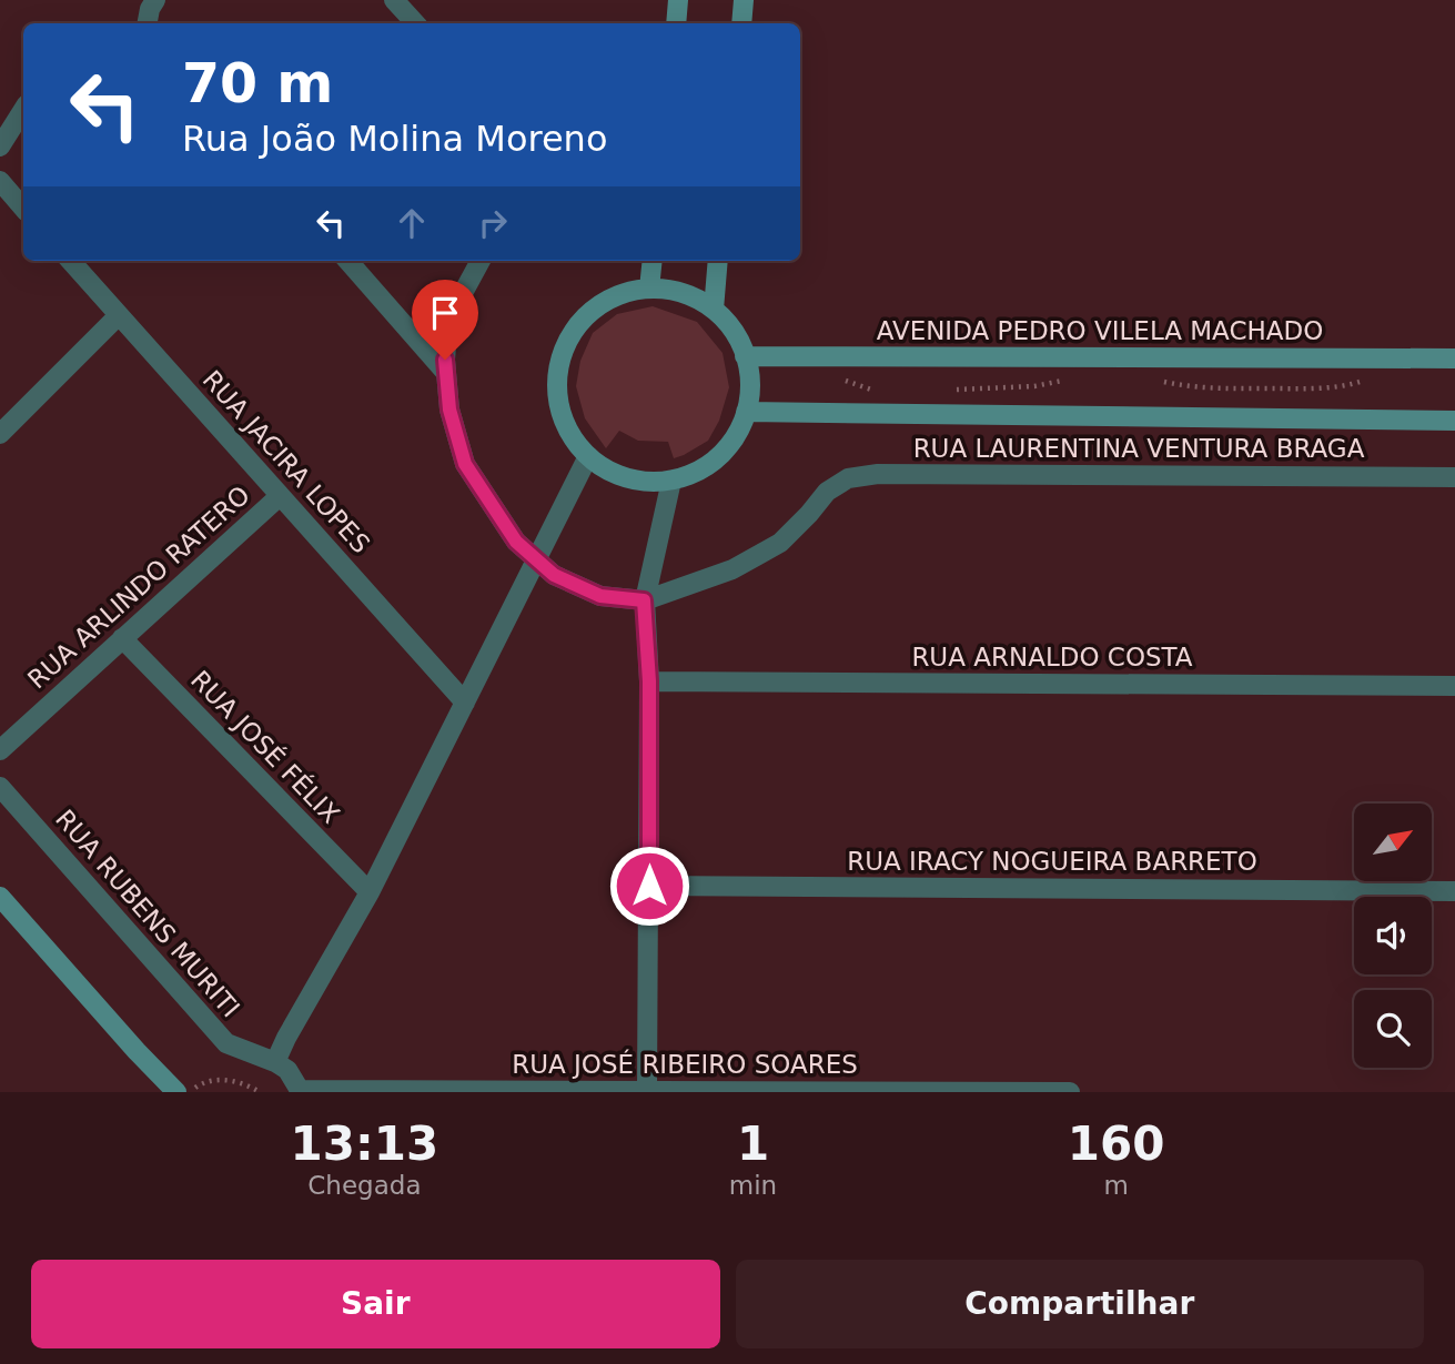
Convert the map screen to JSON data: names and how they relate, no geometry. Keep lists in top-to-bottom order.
{
  "streets": {
    "street": [
      "AVENIDA PEDRO VILELA MACHADO",
      "RUA LAURENTINA VENTURA BRAGA",
      "RUA JACIRA LOPES",
      "RUA ARLINDO RATERO",
      "RUA ARNALDO COSTA",
      "RUA JOSÉ FÉLIX",
      "RUA IRACY NOGUEIRA BARRETO",
      "RUA RUBENS MURITI",
      "RUA JOSÉ RIBEIRO SOARES"
    ]
  },
  "crossings": [
    ["RUA JACIRA LOPES", "RUA ARLINDO RATERO"],
    ["RUA ARLINDO RATERO", "RUA JOSÉ FÉLIX"],
    ["RUA RUBENS MURITI", "RUA JOSÉ RIBEIRO SOARES"]
  ],
  "north": "top right",
  "page": {
    "turn": ["70 m", "Rua João Molina Moreno"],
    "eta": [
      "13:13",
      "Chegada",
      "1",
      "min",
      "160",
      "m"
    ],
    "buttons": ["Sair", "Compartilhar"]
  }
}
